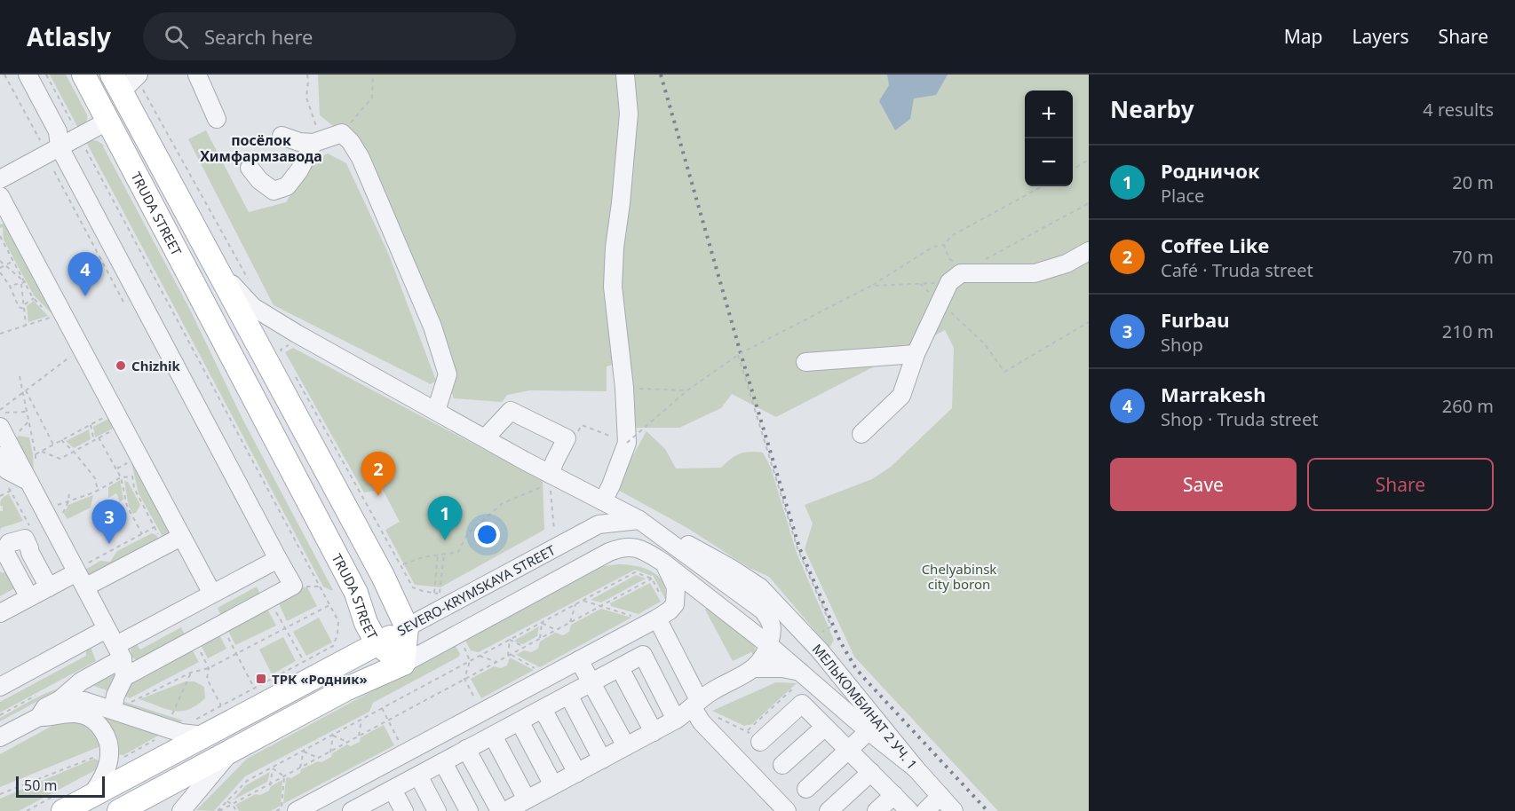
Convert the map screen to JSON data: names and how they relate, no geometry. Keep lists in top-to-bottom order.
{
  "streets": {
    "main road": ["TRUDA STREET", "SEVERO-KRYMSKAYA STREET"],
    "street": ["МЕЛЬКОМБИНАТ 2 УЧ. 1"]
  },
  "crossings": [
    ["TRUDA STREET", "SEVERO-KRYMSKAYA STREET"],
    ["TRUDA STREET", "МЕЛЬКОМБИНАТ 2 УЧ. 1"],
    ["SEVERO-KRYMSKAYA STREET", "МЕЛЬКОМБИНАТ 2 УЧ. 1"]
  ],
  "districts": ["посёлок Химфармзавода"],
  "parks": ["Chelyabinsk city boron"],
  "places": {
    "other": ["Chizhik"],
    "transit": ["ТРК «Родник»"]
  },
  "scale_bar": "50 m",
  "page": {
    "header": "Atlasly",
    "search": "Search here",
    "nav": ["Map", "Layers", "Share"],
    "heading": ["Nearby", "4 results"],
    "map_buttons": ["+", "−"],
    "list": [
      {
        "mark": "1",
        "name": "Родничок",
        "note": "Place",
        "value": "20 m"
      },
      {
        "mark": "2",
        "name": "Coffee Like",
        "note": "Café · Truda street",
        "value": "70 m"
      },
      {
        "mark": "3",
        "name": "Furbau",
        "note": "Shop",
        "value": "210 m"
      },
      {
        "mark": "4",
        "name": "Marrakesh",
        "note": "Shop · Truda street",
        "value": "260 m"
      }
    ],
    "pins": [
      "4",
      "2",
      "1",
      "3"
    ],
    "buttons": ["Save", "Share"],
    "scale": "50 m"
  }
}
